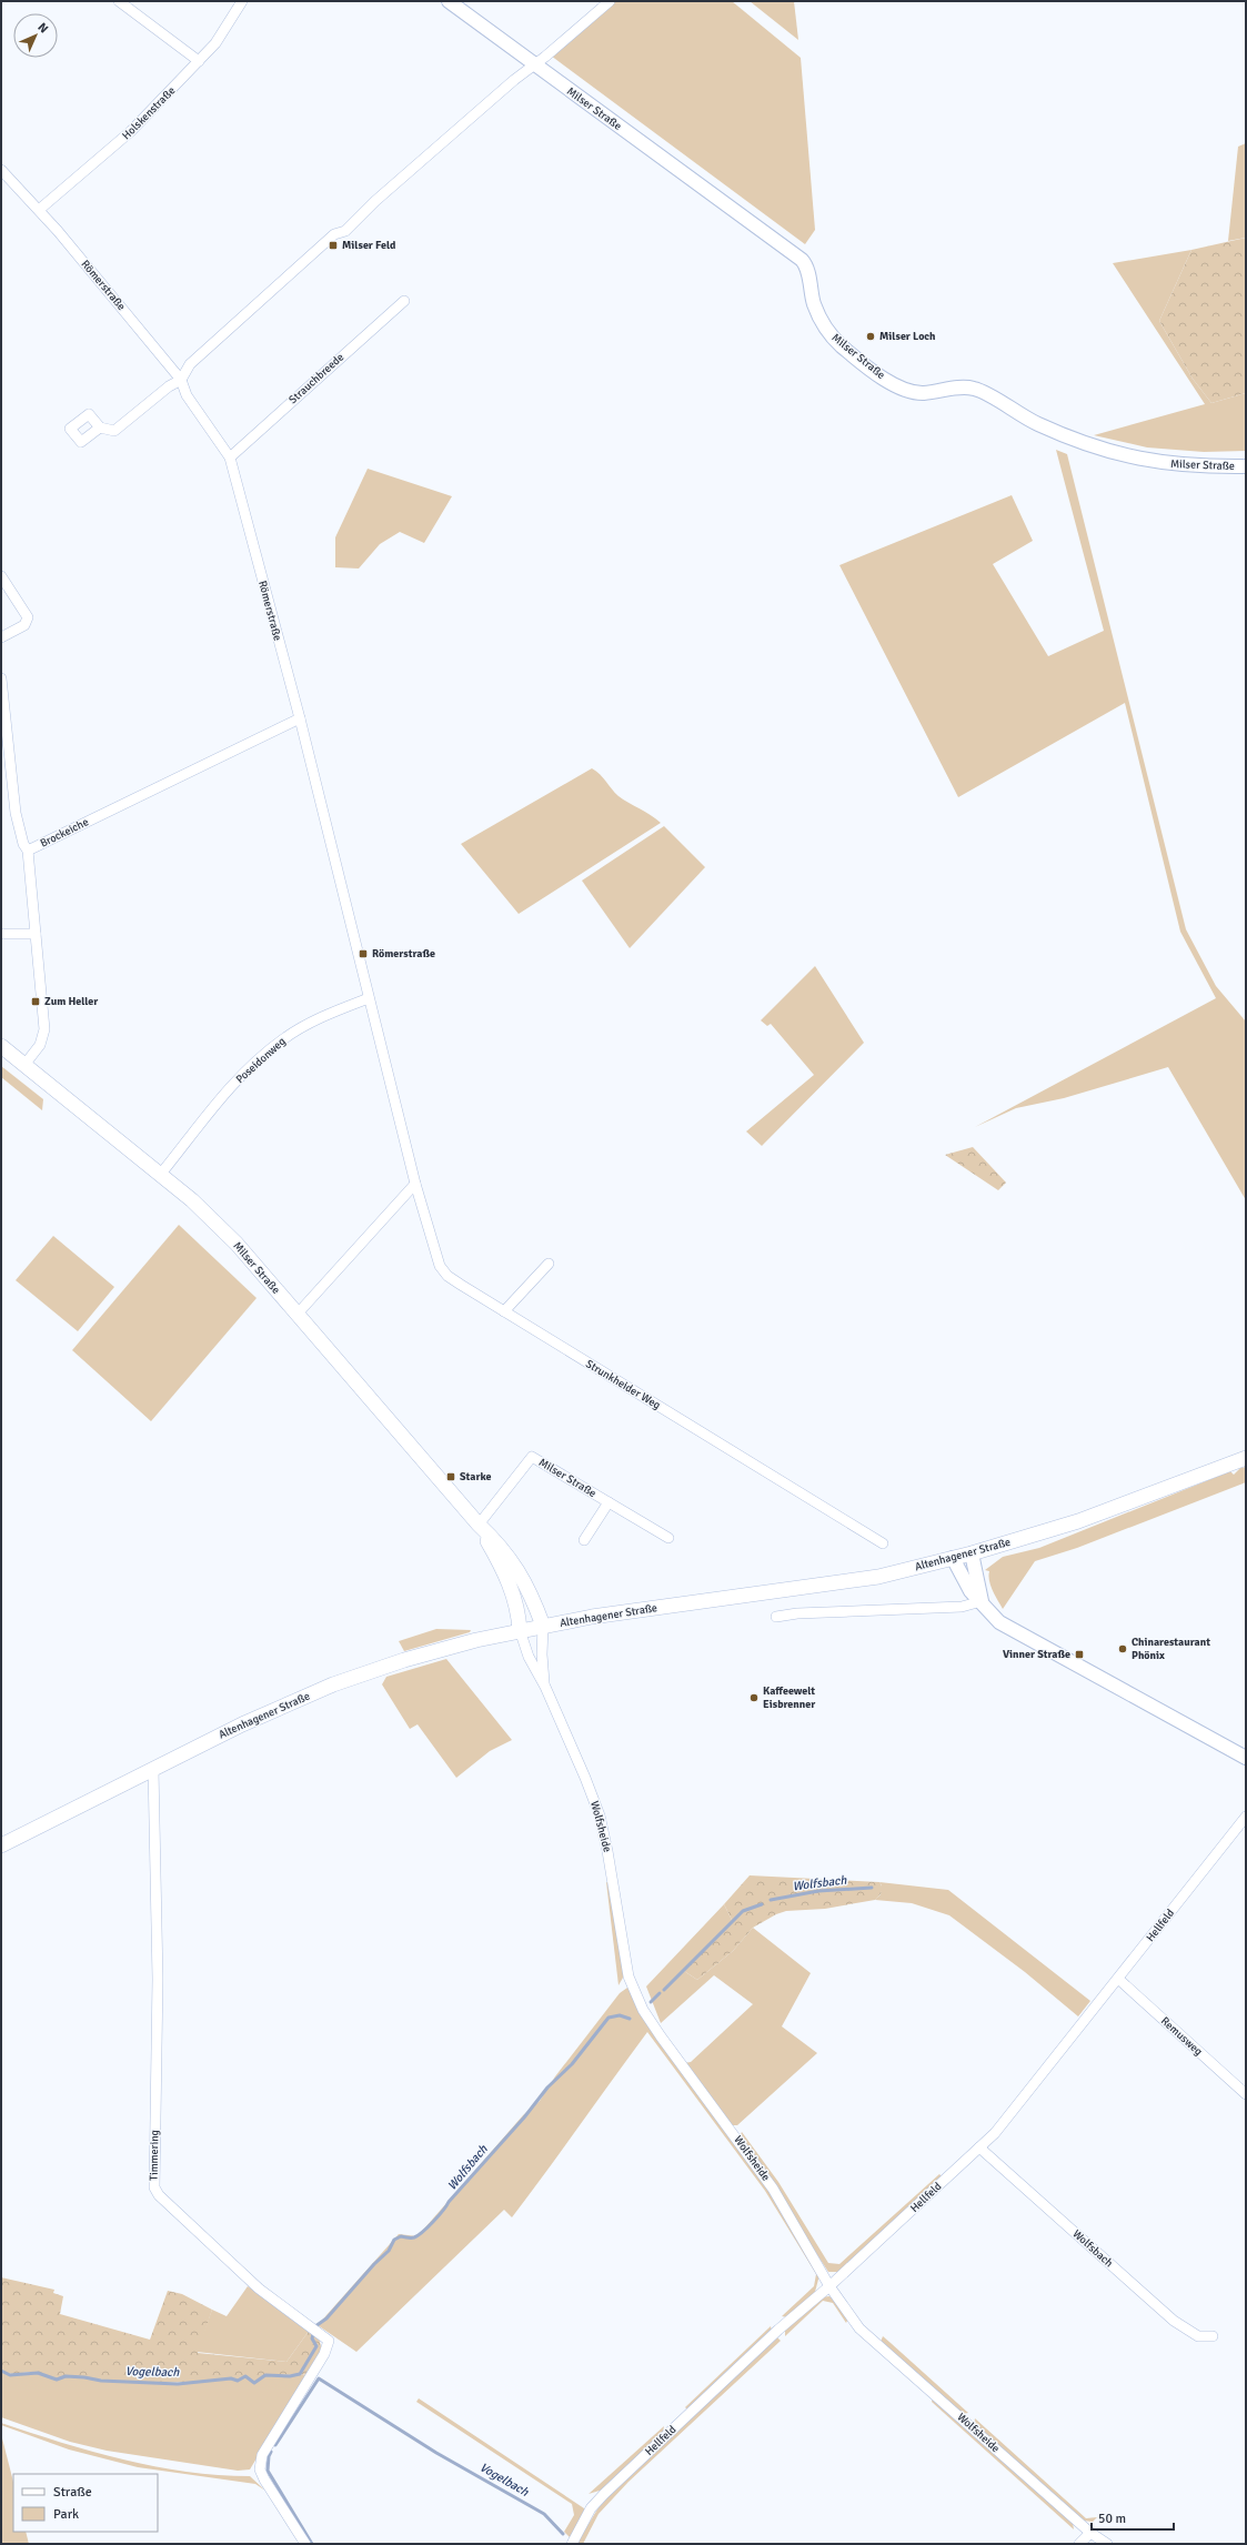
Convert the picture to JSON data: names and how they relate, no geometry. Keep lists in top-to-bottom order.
{
  "streets": {
    "main road": ["Milser Straße", "Altenhagener Straße"],
    "street": [
      "Holskenstraße",
      "Römerstraße",
      "Strauchbreede",
      "Brockeiche",
      "Poseidonweg",
      "Strunkheider Weg",
      "Wolfsheide",
      "Hellfeld",
      "Remusweg",
      "Timmering",
      "Wolfsbach"
    ]
  },
  "crossings": [
    ["Milser Straße", "Brockeiche"],
    ["Milser Straße", "Poseidonweg"],
    ["Milser Straße", "Altenhagener Straße"],
    ["Milser Straße", "Wolfsheide"],
    ["Holskenstraße", "Römerstraße"],
    ["Römerstraße", "Strauchbreede"],
    ["Römerstraße", "Brockeiche"],
    ["Römerstraße", "Poseidonweg"],
    ["Römerstraße", "Strunkheider Weg"],
    ["Altenhagener Straße", "Wolfsheide"],
    ["Altenhagener Straße", "Timmering"],
    ["Wolfsheide", "Hellfeld"],
    ["Hellfeld", "Remusweg"],
    ["Hellfeld", "Wolfsbach"]
  ],
  "water": ["Wolfsbach", "Vogelbach"],
  "places": {
    "transit": [
      "Milser Feld",
      "Römerstraße",
      "Zum Heller",
      "Starke",
      "Vinner Straße"
    ],
    "other": ["Milser Loch", "Chinarestaurant Phönix", "Kaffeewelt Eisbrenner"]
  },
  "legend": ["Straße", "Park"],
  "scale_bar": "50 m",
  "north": "top right"
}
